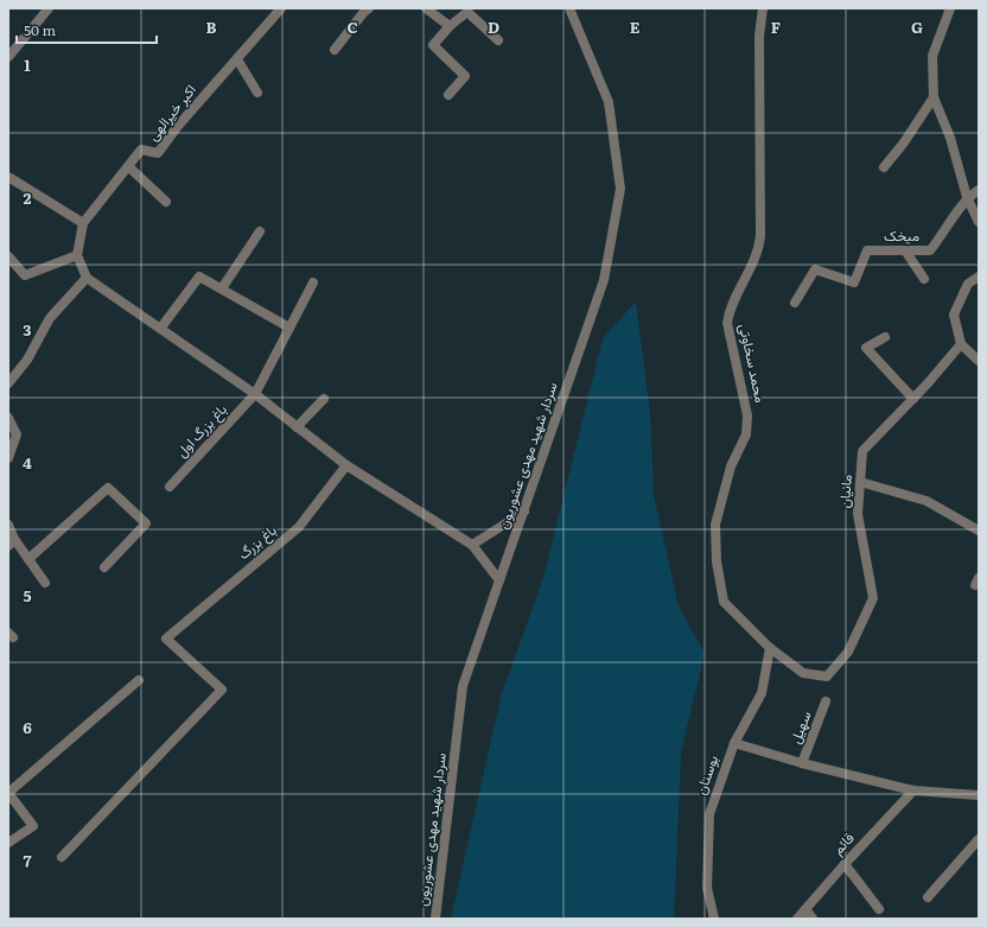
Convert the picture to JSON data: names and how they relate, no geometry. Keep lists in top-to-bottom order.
{
  "streets": {
    "street": [
      "اکبر خیرالهی",
      "میخک",
      "محمد سخاوتی",
      "باغ بزرگ اول",
      "سردار شهید مهدی عشوریون",
      "مانیان",
      "باغ بزرگ",
      "سهیل",
      "بوستان",
      "قائم"
    ]
  },
  "crossings": [
    ["محمد سخاوتی", "مانیان"],
    ["محمد سخاوتی", "بوستان"],
    ["مانیان", "بوستان"]
  ],
  "scale_bar": "50 m",
  "grid": {
    "columns": [
      "B",
      "C",
      "D",
      "E",
      "F",
      "G"
    ],
    "rows": [
      "1",
      "2",
      "3",
      "4",
      "5",
      "6",
      "7"
    ]
  }
}
